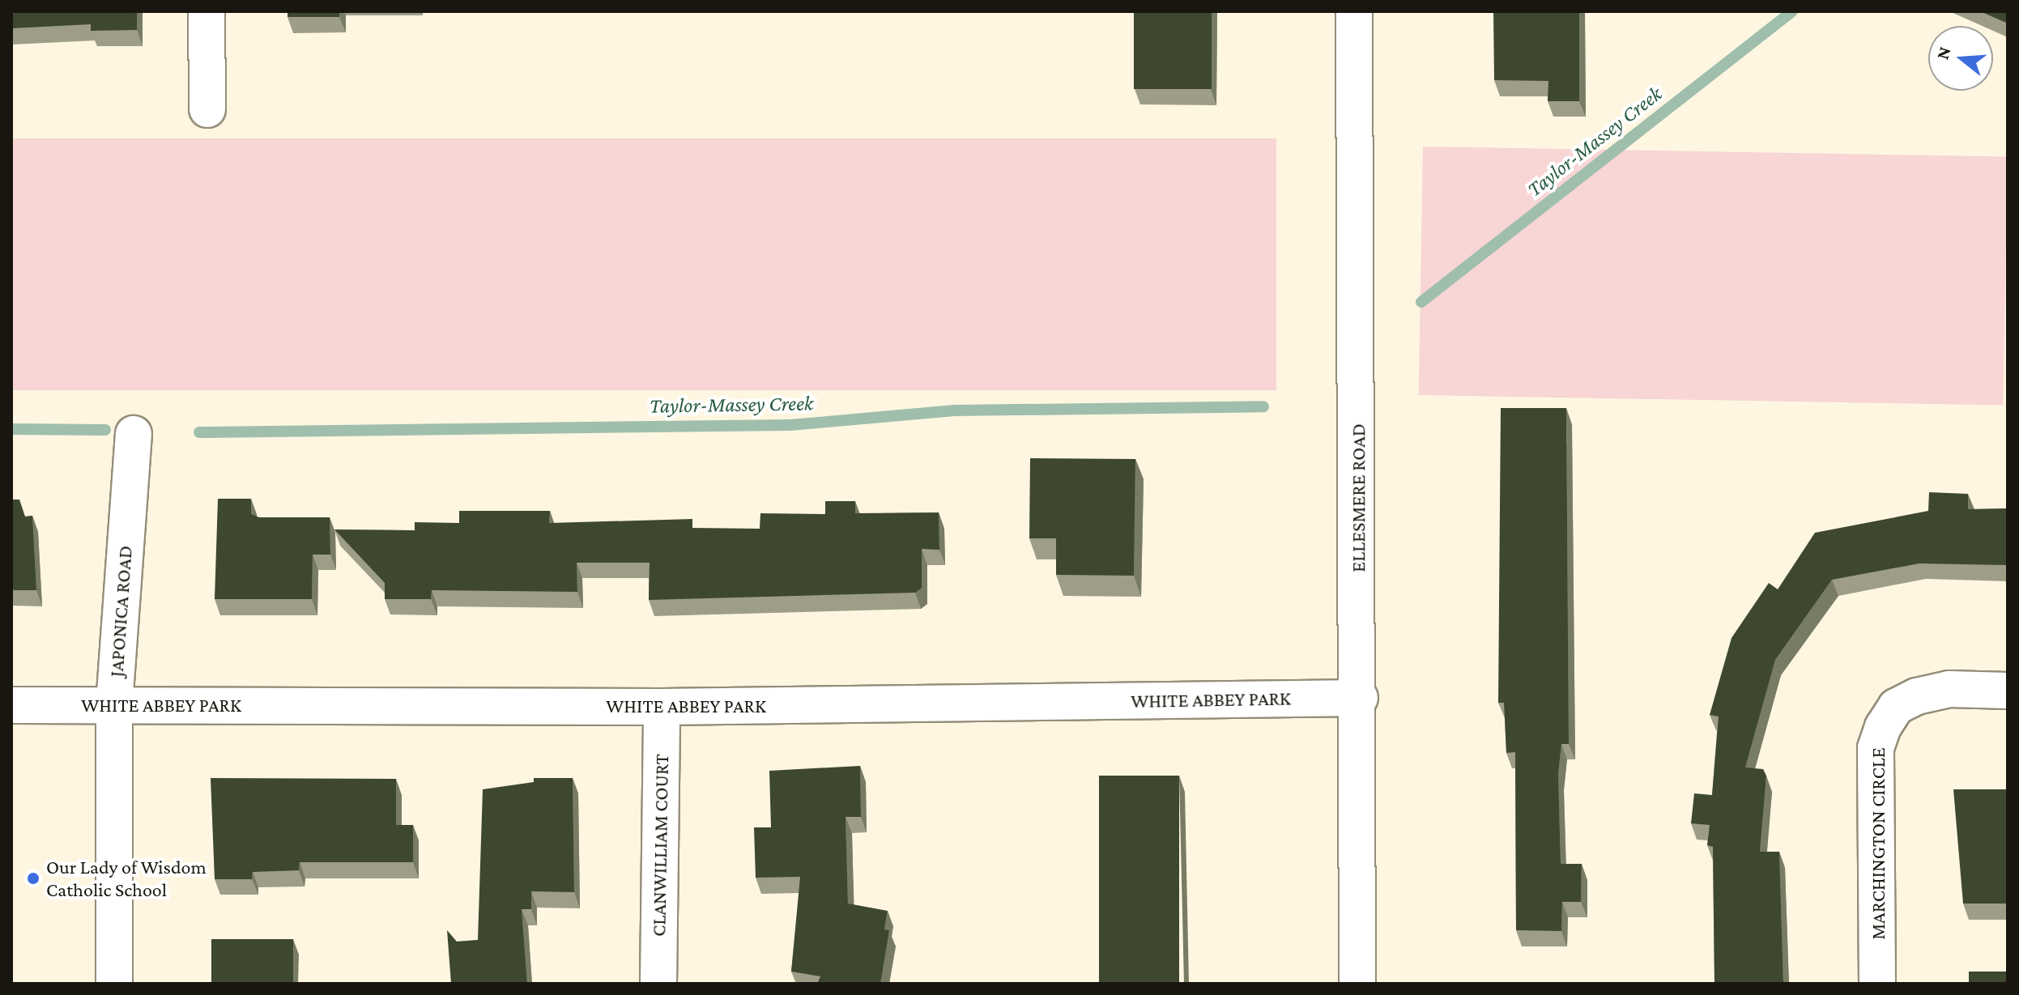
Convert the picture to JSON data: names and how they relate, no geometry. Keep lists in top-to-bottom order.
{
  "streets": {
    "street": [
      "ELLESMERE ROAD",
      "JAPONICA ROAD",
      "WHITE ABBEY PARK",
      "MARCHINGTON CIRCLE",
      "CLANWILLIAM COURT"
    ]
  },
  "crossings": [
    ["ELLESMERE ROAD", "WHITE ABBEY PARK"],
    ["JAPONICA ROAD", "WHITE ABBEY PARK"],
    ["WHITE ABBEY PARK", "CLANWILLIAM COURT"]
  ],
  "water": ["Taylor-Massey Creek"],
  "places": ["Our Lady of Wisdom Catholic School"],
  "north": "left"
}
